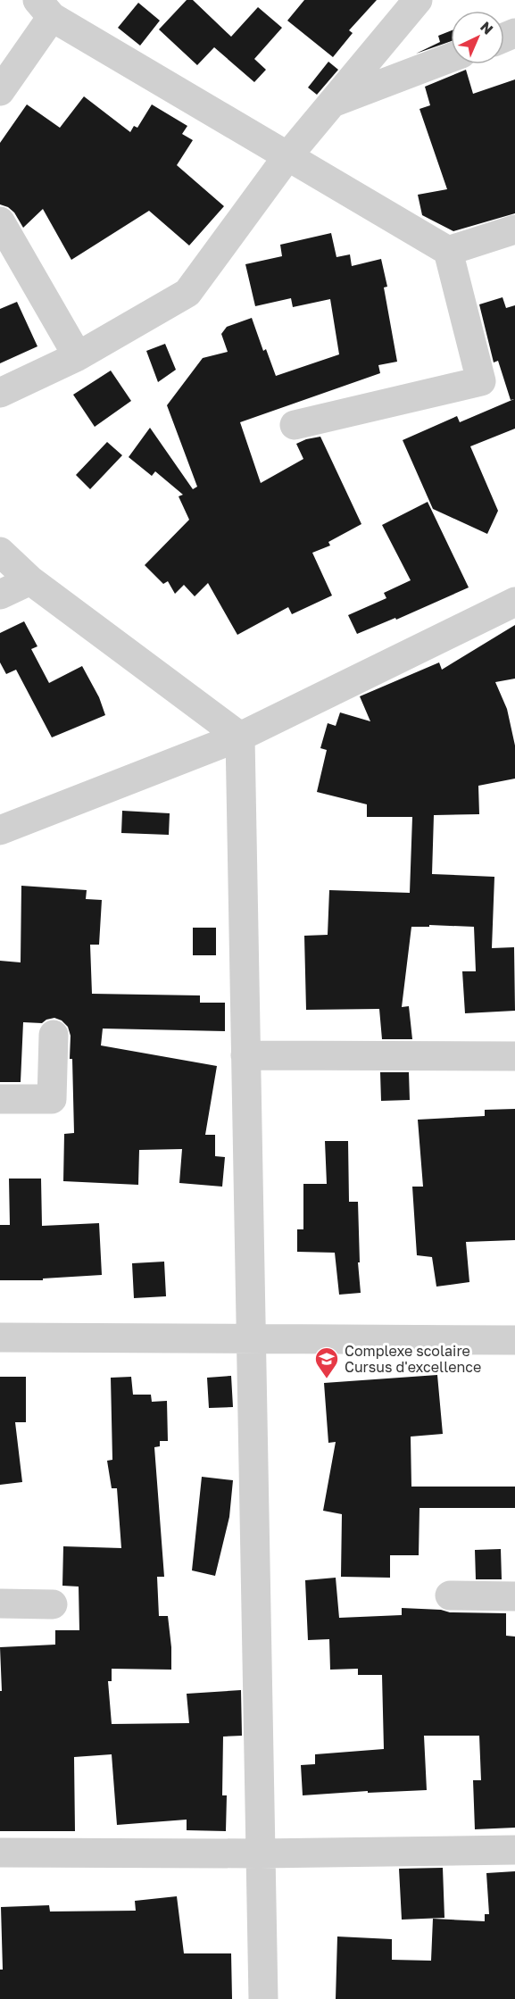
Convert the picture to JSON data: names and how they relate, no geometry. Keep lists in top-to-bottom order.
{
  "places": {
    "school or university": ["Complexe scolaire Cursus d'excellence"]
  },
  "north": "top right"
}
